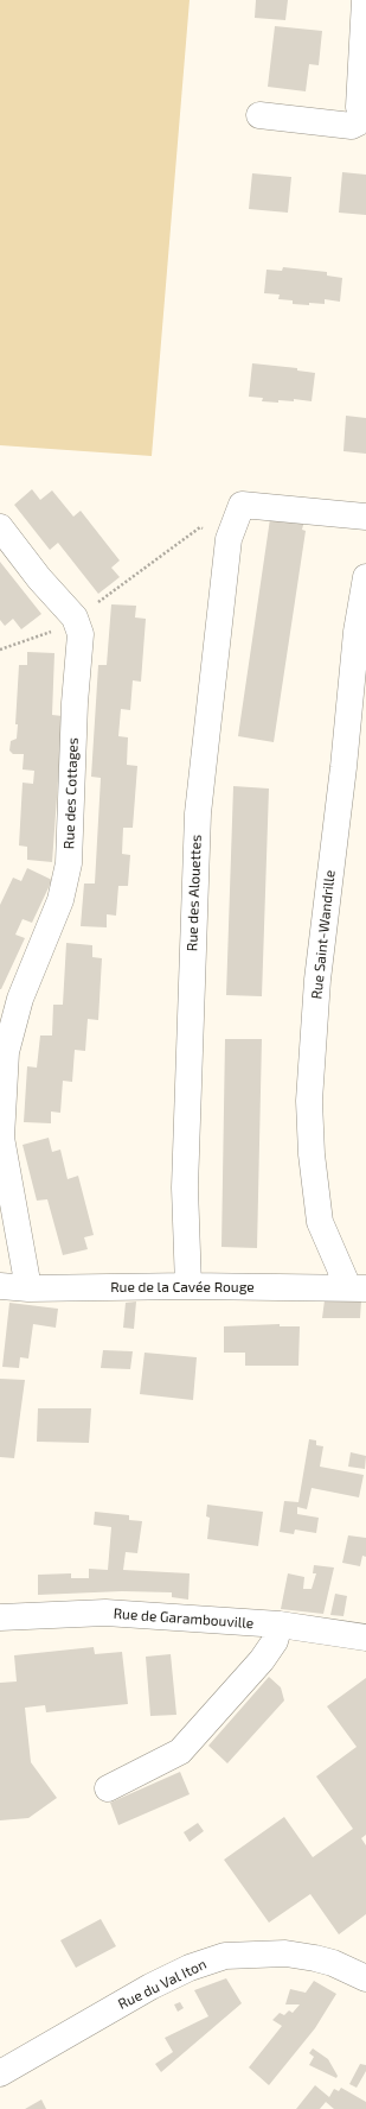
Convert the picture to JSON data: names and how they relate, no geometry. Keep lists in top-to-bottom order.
{
  "streets": {
    "street": [
      "Rue des Cottages",
      "Rue des Alouettes",
      "Rue Saint-Wandrille",
      "Rue de la Cavée Rouge",
      "Rue de Garambouville",
      "Rue du Val Iton"
    ]
  },
  "crossings": [
    ["Rue des Cottages", "Rue de la Cavée Rouge"],
    ["Rue des Alouettes", "Rue de la Cavée Rouge"],
    ["Rue Saint-Wandrille", "Rue de la Cavée Rouge"]
  ]
}
